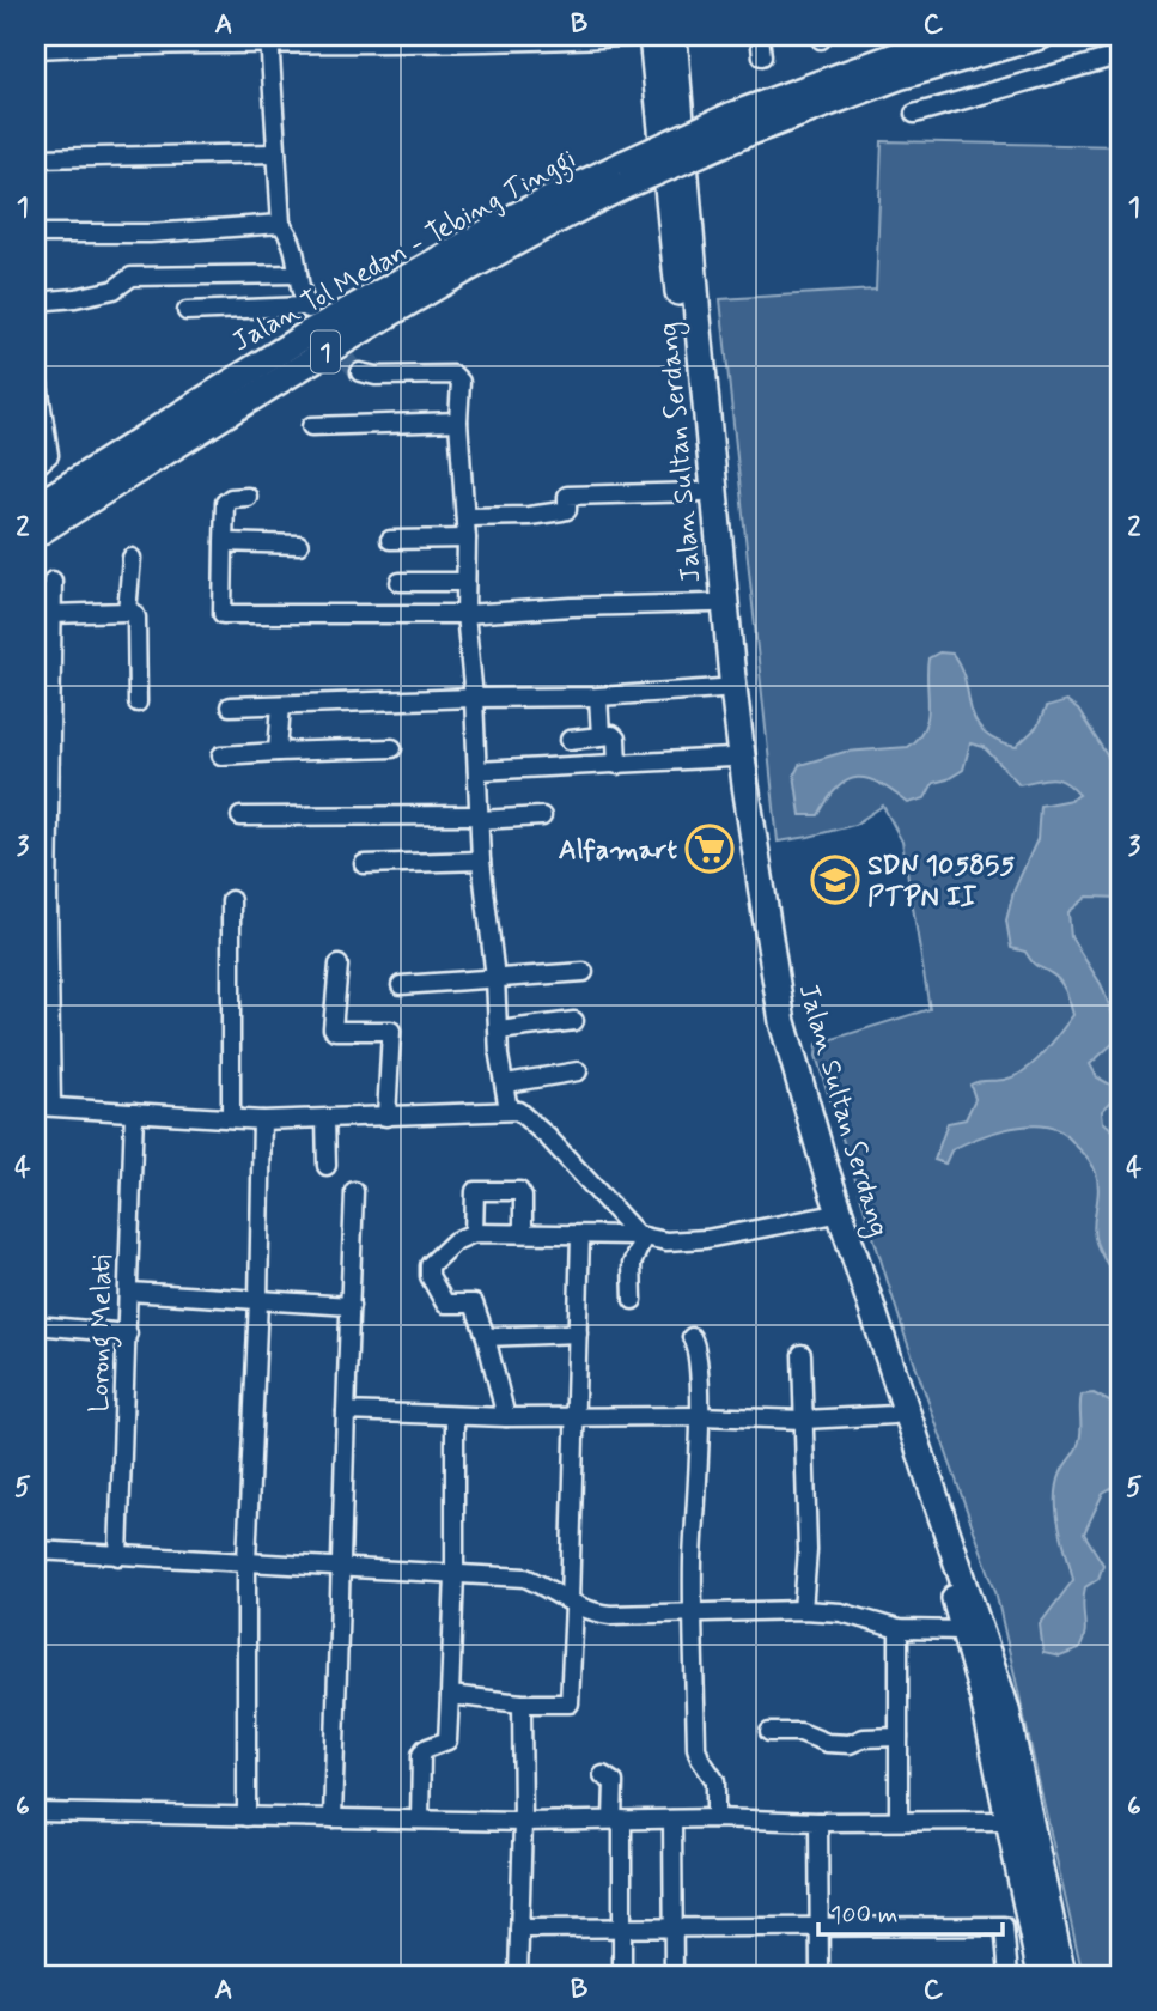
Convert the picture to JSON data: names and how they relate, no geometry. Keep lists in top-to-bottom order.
{
  "streets": {
    "highway": ["Jalan Tol Medan - Tebing Tinggi", "1", "Jalan Sultan Serdang"],
    "street": ["Lorong Melati"]
  },
  "places": {
    "supermarket": ["Alfamart"],
    "school or university": ["SDN 105855 PTPN II"]
  },
  "scale_bar": "100 m",
  "grid": {
    "columns": ["A", "B", "C"],
    "rows": [
      "1",
      "2",
      "3",
      "4",
      "5",
      "6"
    ]
  }
}
